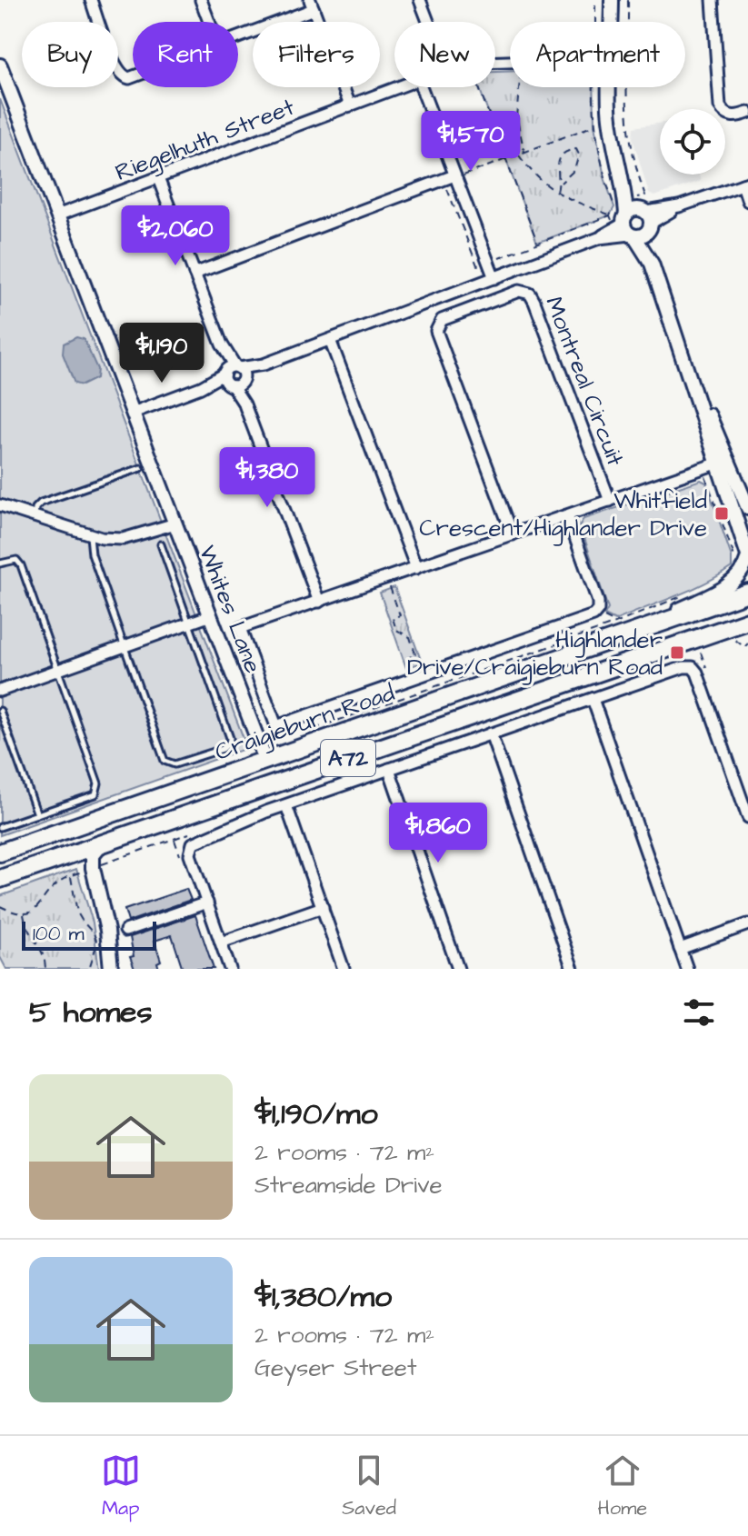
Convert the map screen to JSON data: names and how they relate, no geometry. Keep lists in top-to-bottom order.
{
  "streets": {
    "main road": ["Craigieburn Road", "A72"],
    "street": ["Riegelhuth Street", "Montreal Circuit", "Whites Lane"]
  },
  "crossings": [
    ["Riegelhuth Street", "Whites Lane"],
    ["Whites Lane", "Craigieburn Road"]
  ],
  "places": {
    "transit": ["Whitfield Crescent/Highlander Drive", "Highlander Drive/Craigieburn Road"]
  },
  "scale_bar": "100 m",
  "page": {
    "chip": [
      "Buy",
      "Rent",
      "Filters",
      "New",
      "Apartment"
    ],
    "price": [
      "$1,570",
      "$2,060",
      "$1,190",
      "$1,380",
      "$1,860"
    ],
    "scale": "100 m",
    "heading": "5 homes",
    "list": [
      {
        "name": "$1,190/mo",
        "note": "2 rooms · 72 m² · Streamside Drive"
      },
      {
        "name": "$1,380/mo",
        "note": "2 rooms · 72 m² · Geyser Street"
      }
    ],
    "tabs": ["Map", "Saved", "Home"]
  }
}
